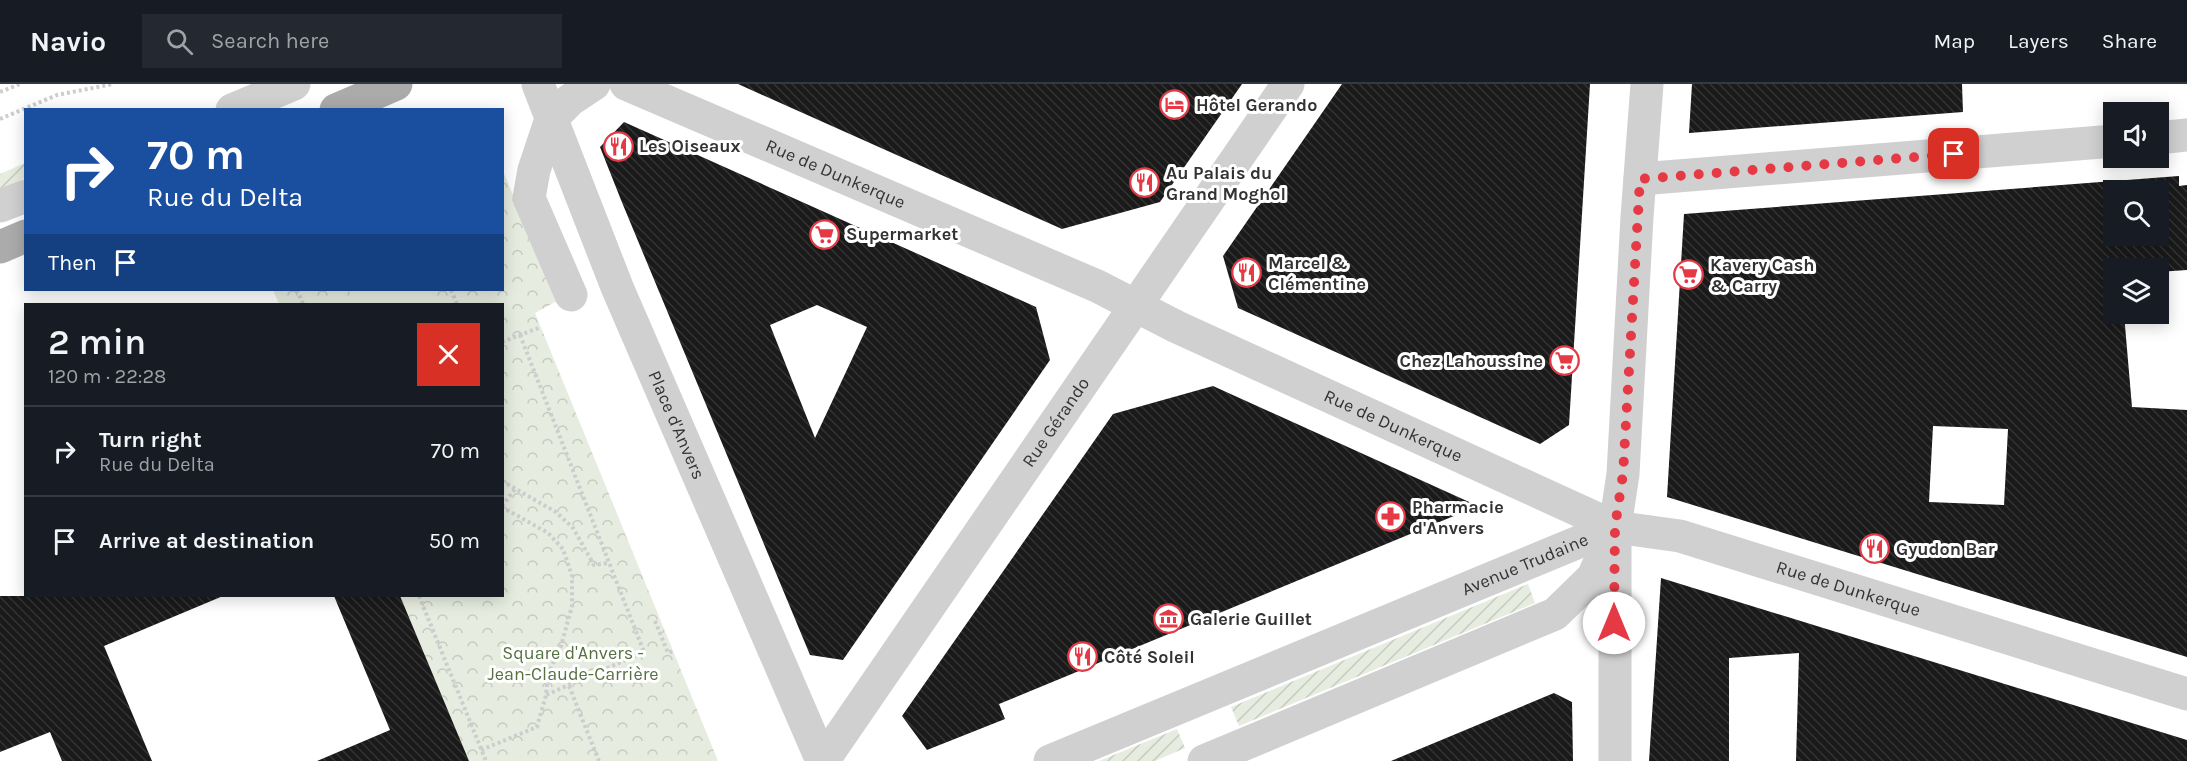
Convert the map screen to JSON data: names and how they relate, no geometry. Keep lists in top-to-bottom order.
{
  "streets": {
    "street": [
      "Rue de Dunkerque",
      "Rue Gérando",
      "Place d'Anvers",
      "Avenue Trudaine"
    ]
  },
  "crossings": [
    ["Rue de Dunkerque", "Rue Gérando"],
    ["Rue de Dunkerque", "Avenue Trudaine"],
    ["Rue Gérando", "Place d'Anvers"]
  ],
  "parks": ["Square d'Anvers - Jean-Claude-Carrière"],
  "places": {
    "hotel": ["Hôtel Gerando"],
    "restaurant": [
      "Les Oiseaux",
      "Au Palais du Grand Moghol",
      "Marcel & Clémentine",
      "Gyudon Bar",
      "Côté Soleil"
    ],
    "supermarket": ["Supermarket", "Kavery Cash & Carry", "Chez Lahoussine"],
    "pharmacy": ["Pharmacie d'Anvers"],
    "museum": ["Galerie Guillet"]
  },
  "page": {
    "header": "Navio",
    "search": "Search here",
    "nav": ["Map", "Layers", "Share"],
    "turn": ["70 m", "Rue du Delta"],
    "then": "Then",
    "heading": ["2 min", "120 m · 22:28"],
    "list": [
      {
        "name": "Turn right",
        "note": "Rue du Delta",
        "value": "70 m"
      },
      {
        "name": "Arrive at destination",
        "value": "50 m"
      }
    ]
  }
}
